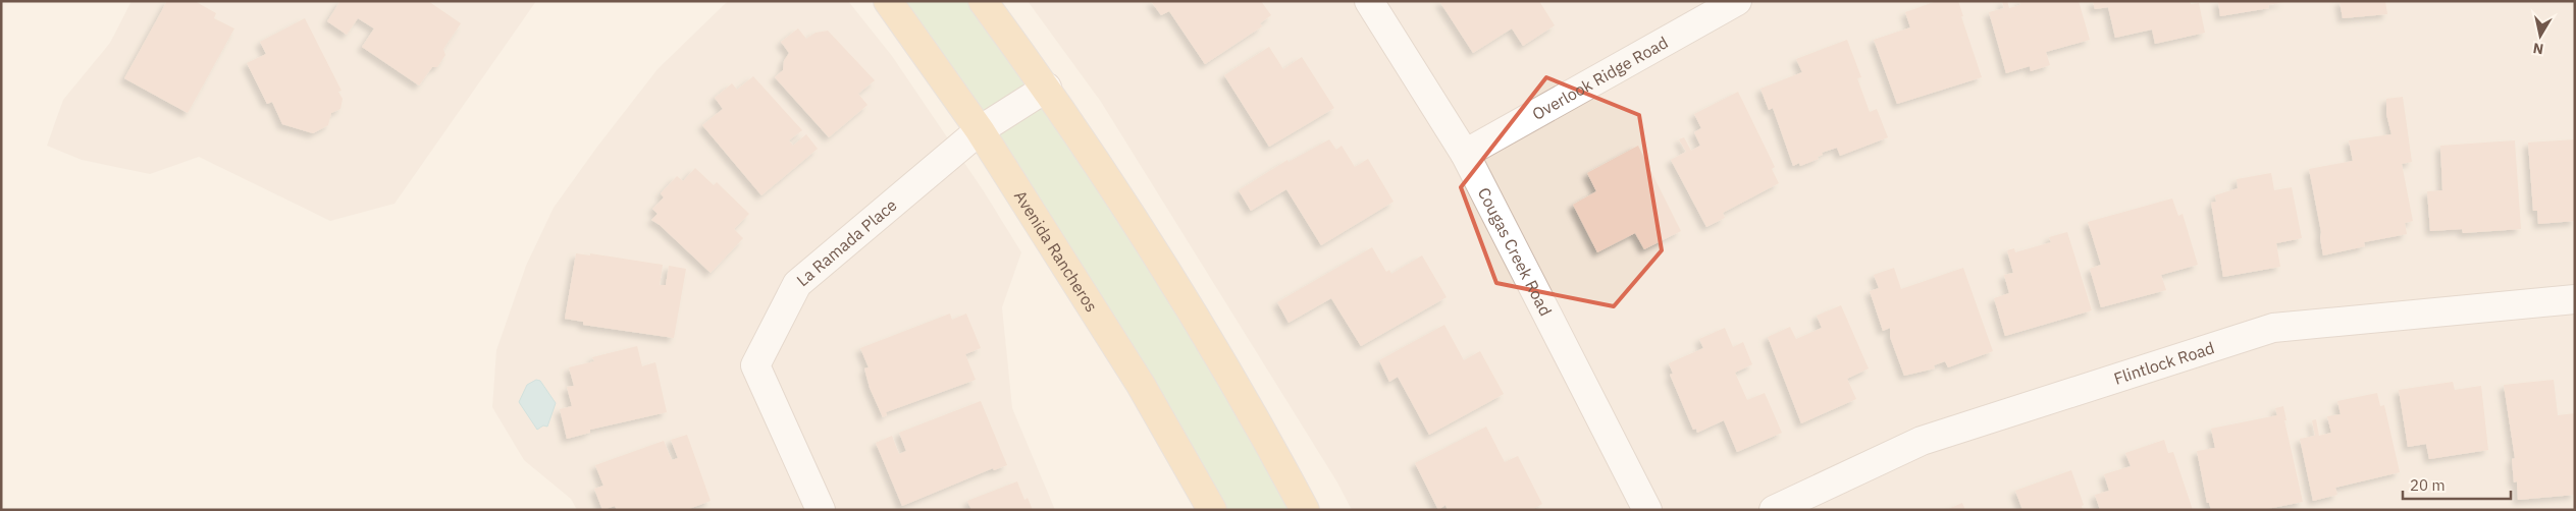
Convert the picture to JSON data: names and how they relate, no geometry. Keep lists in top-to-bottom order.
{
  "streets": {
    "main road": ["Avenida Rancheros"],
    "street": [
      "Overlook Ridge Road",
      "La Ramada Place",
      "Cougas Creek Road",
      "Flintlock Road"
    ]
  },
  "crossings": [
    ["Overlook Ridge Road", "Cougas Creek Road"],
    ["La Ramada Place", "Avenida Rancheros"]
  ],
  "scale_bar": "20 m",
  "north": "bottom"
}
